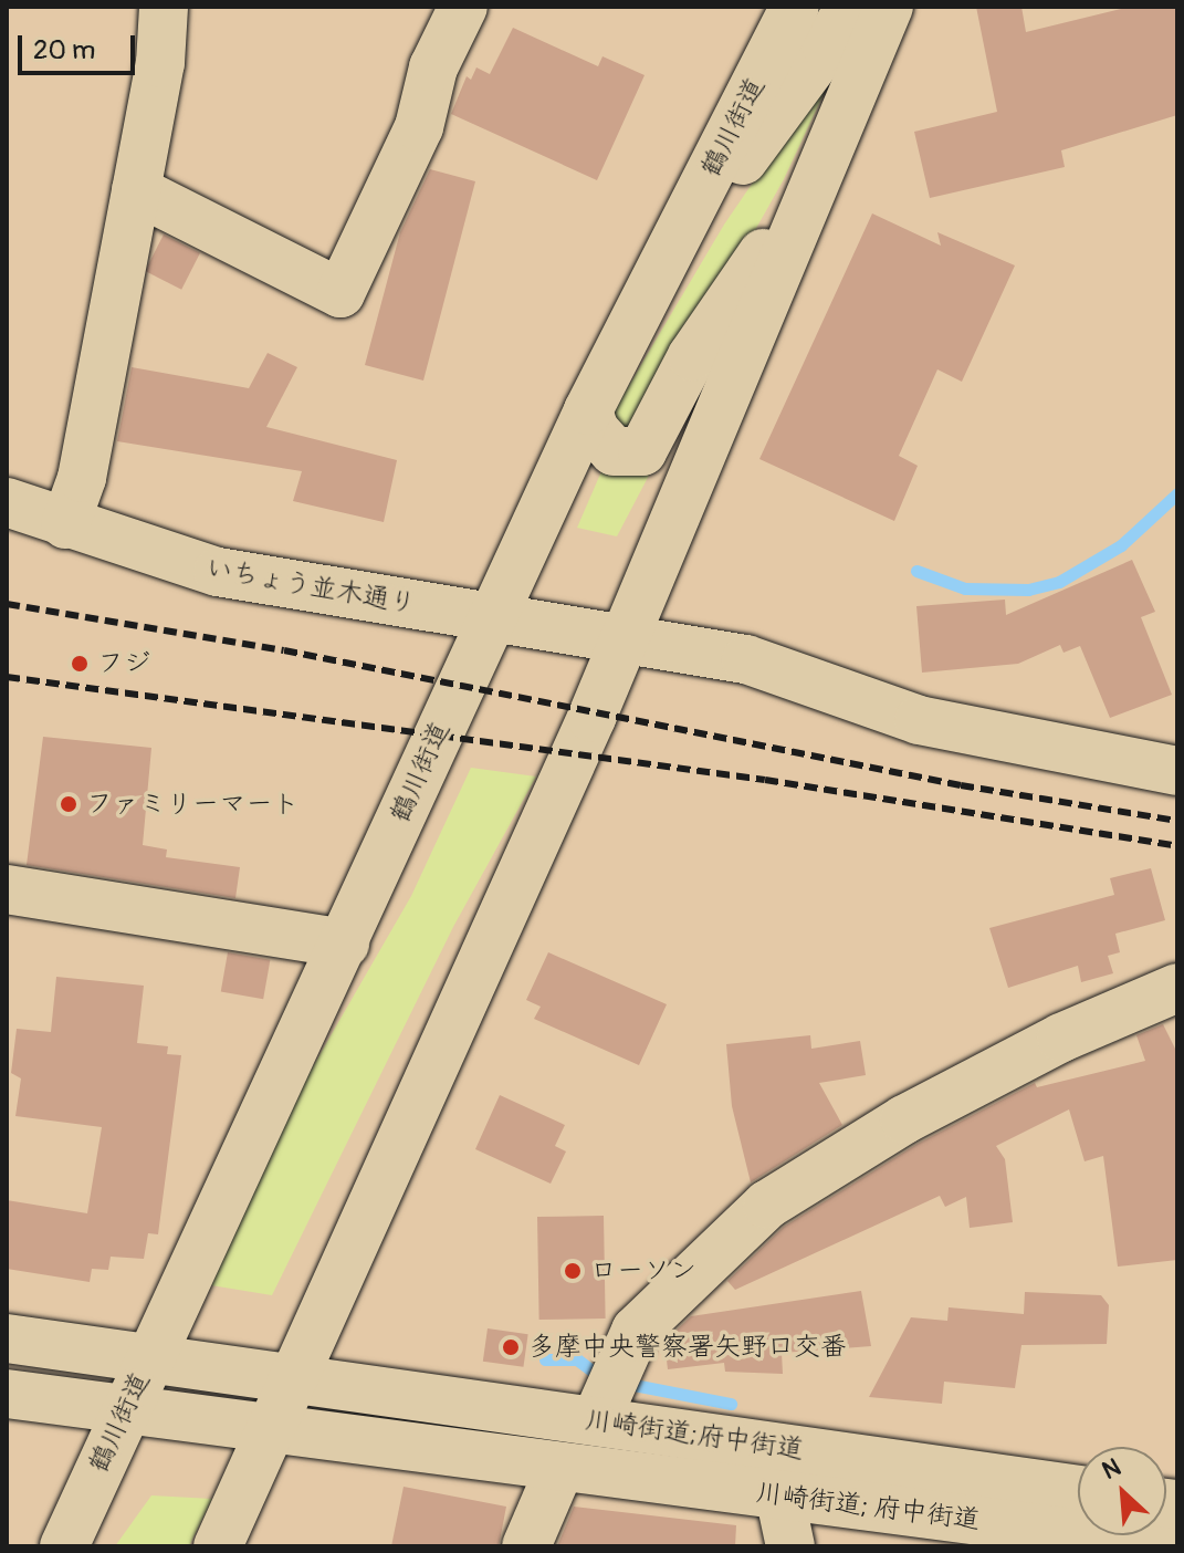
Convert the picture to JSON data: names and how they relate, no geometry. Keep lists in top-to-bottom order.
{
  "streets": {
    "main road": [
      "鶴川街道",
      "いちょう並木通り",
      "川崎街道;府中街道",
      "川崎街道; 府中街道"
    ]
  },
  "crossings": [
    ["鶴川街道", "いちょう並木通り"],
    ["鶴川街道", "川崎街道;府中街道"],
    ["川崎街道;府中街道", "川崎街道; 府中街道"]
  ],
  "places": [
    "フジ",
    "ファミリーマート",
    "ローソン",
    "多摩中央警察署矢野口交番"
  ],
  "scale_bar": "20 m",
  "north": "top left"
}
